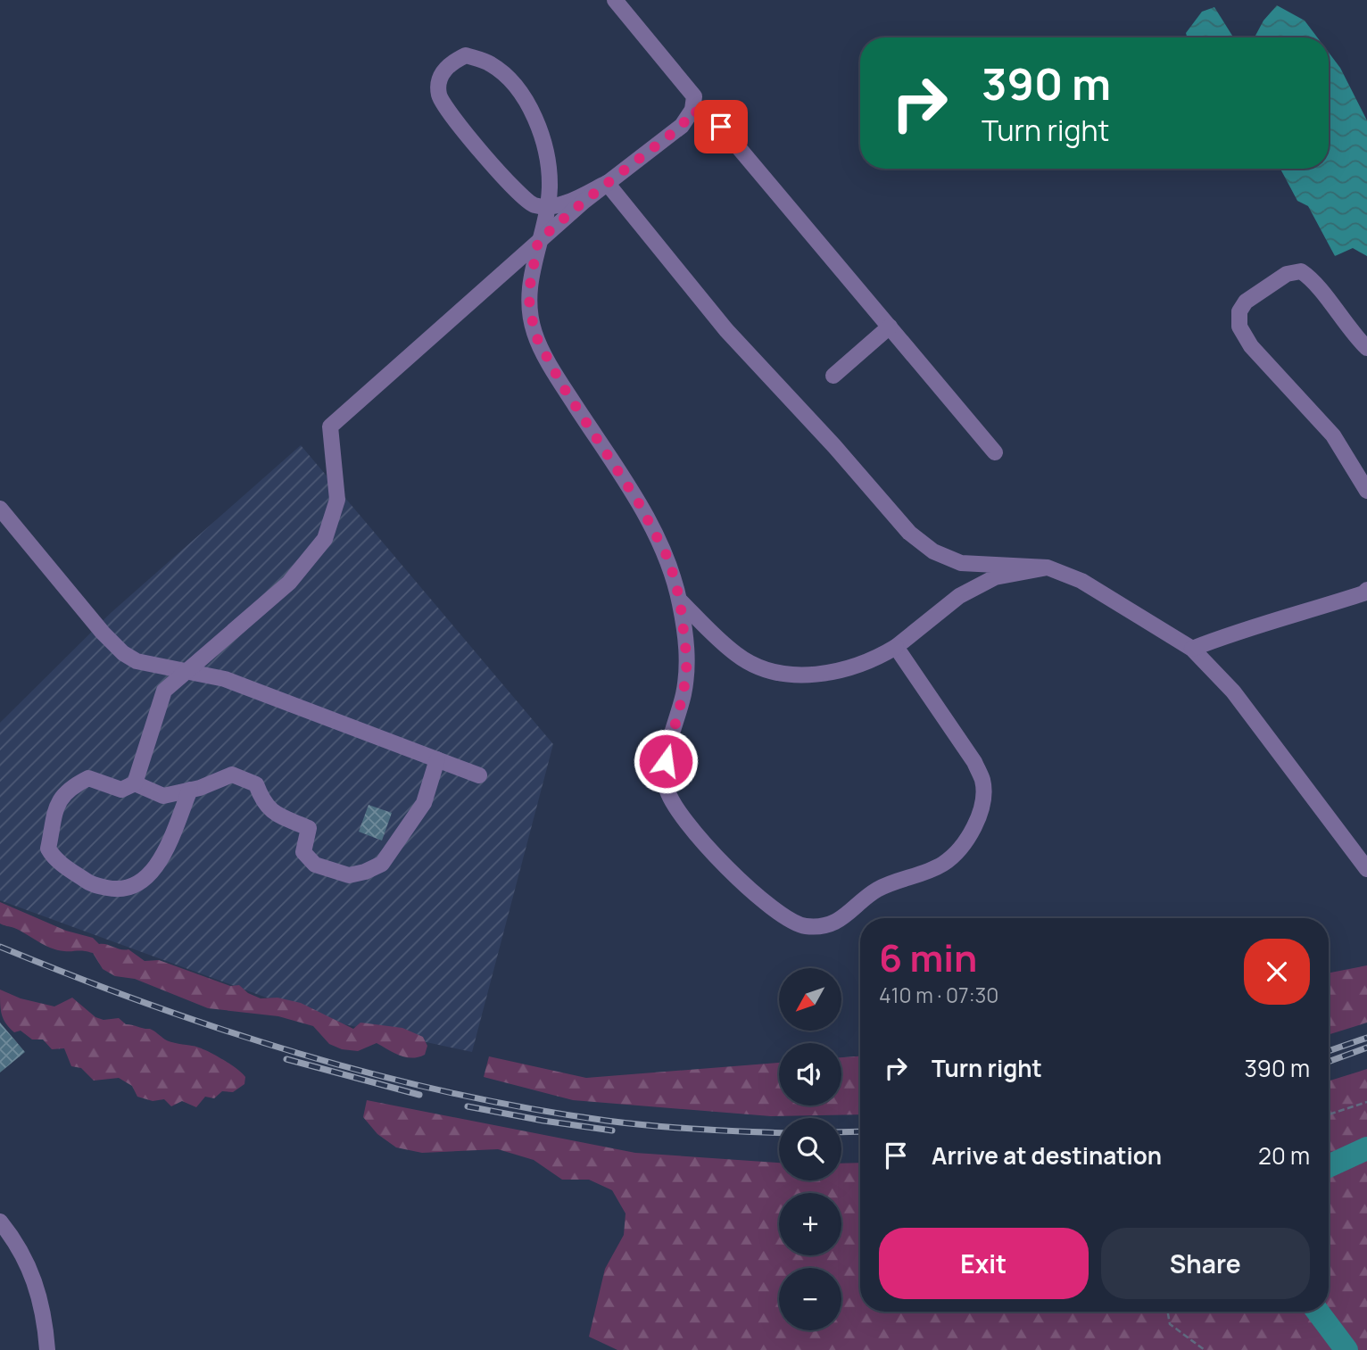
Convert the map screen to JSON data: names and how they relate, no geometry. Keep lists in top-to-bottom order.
{
  "north": "bottom left",
  "page": {
    "turn": ["390 m", "Turn right"],
    "heading": ["6 min", "410 m · 07:30"],
    "map_buttons": ["+", "−"],
    "list": [
      {
        "name": "Turn right",
        "value": "390 m"
      },
      {
        "name": "Arrive at destination",
        "value": "20 m"
      }
    ],
    "buttons": ["Exit", "Share"]
  }
}
